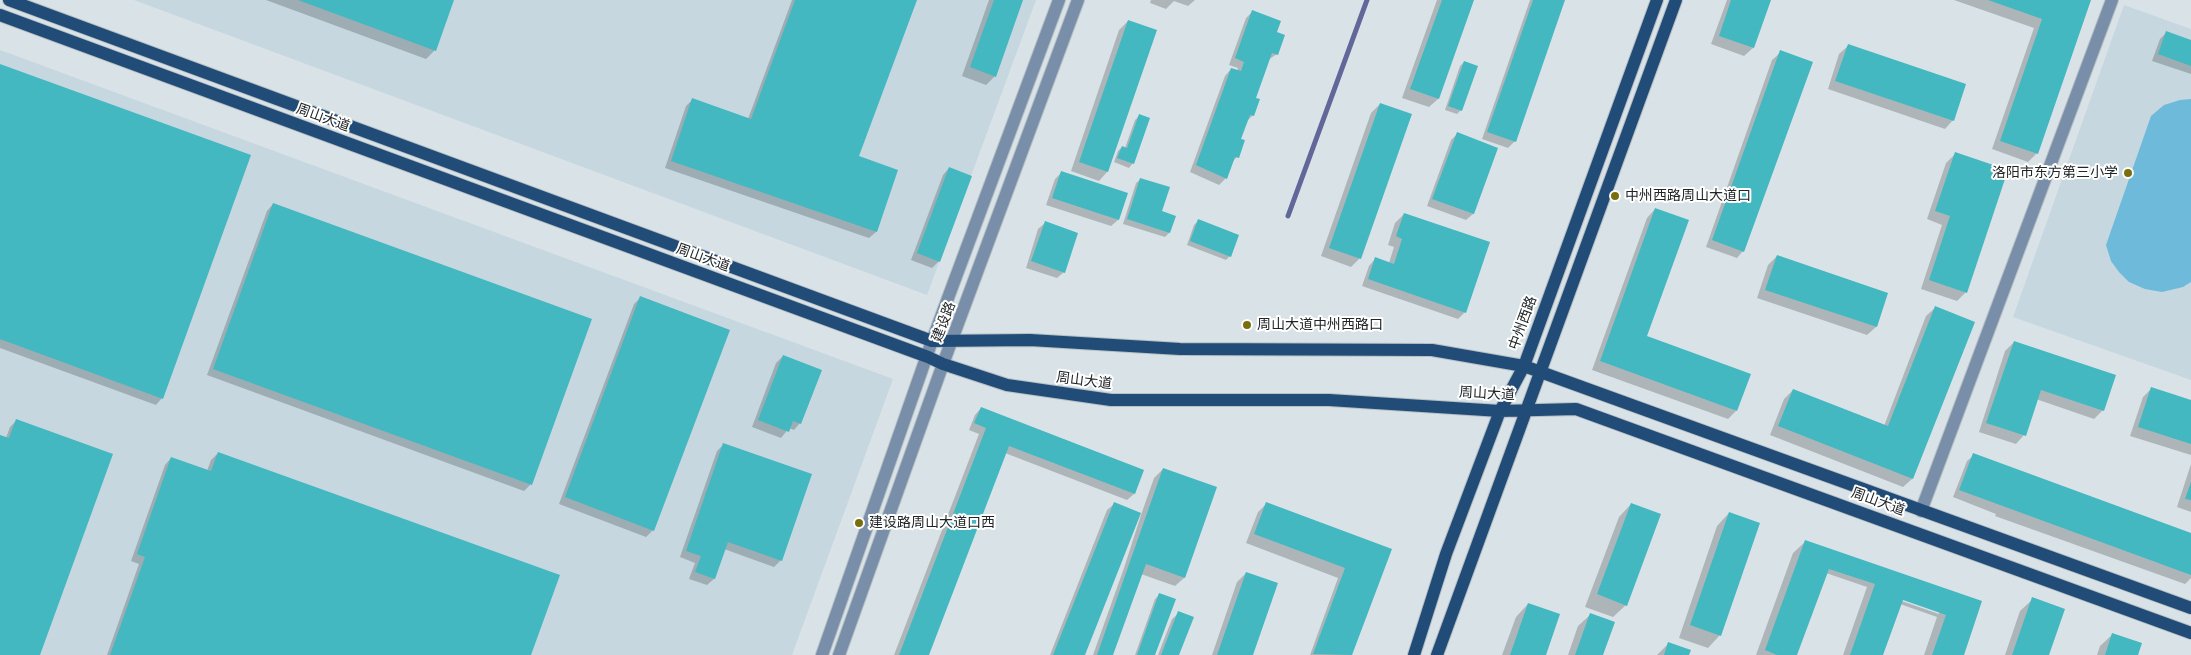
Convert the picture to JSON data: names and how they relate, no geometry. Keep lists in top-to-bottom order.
{
  "streets": {
    "main road": ["周山大道", "中州西路"],
    "street": ["建设路"]
  },
  "crossings": [
    ["周山大道", "建设路"],
    ["周山大道", "中州西路"]
  ],
  "places": [
    "洛阳市东方第三小学",
    "中州西路周山大道口",
    "周山大道中州西路口",
    "建设路周山大道口西"
  ]
}
